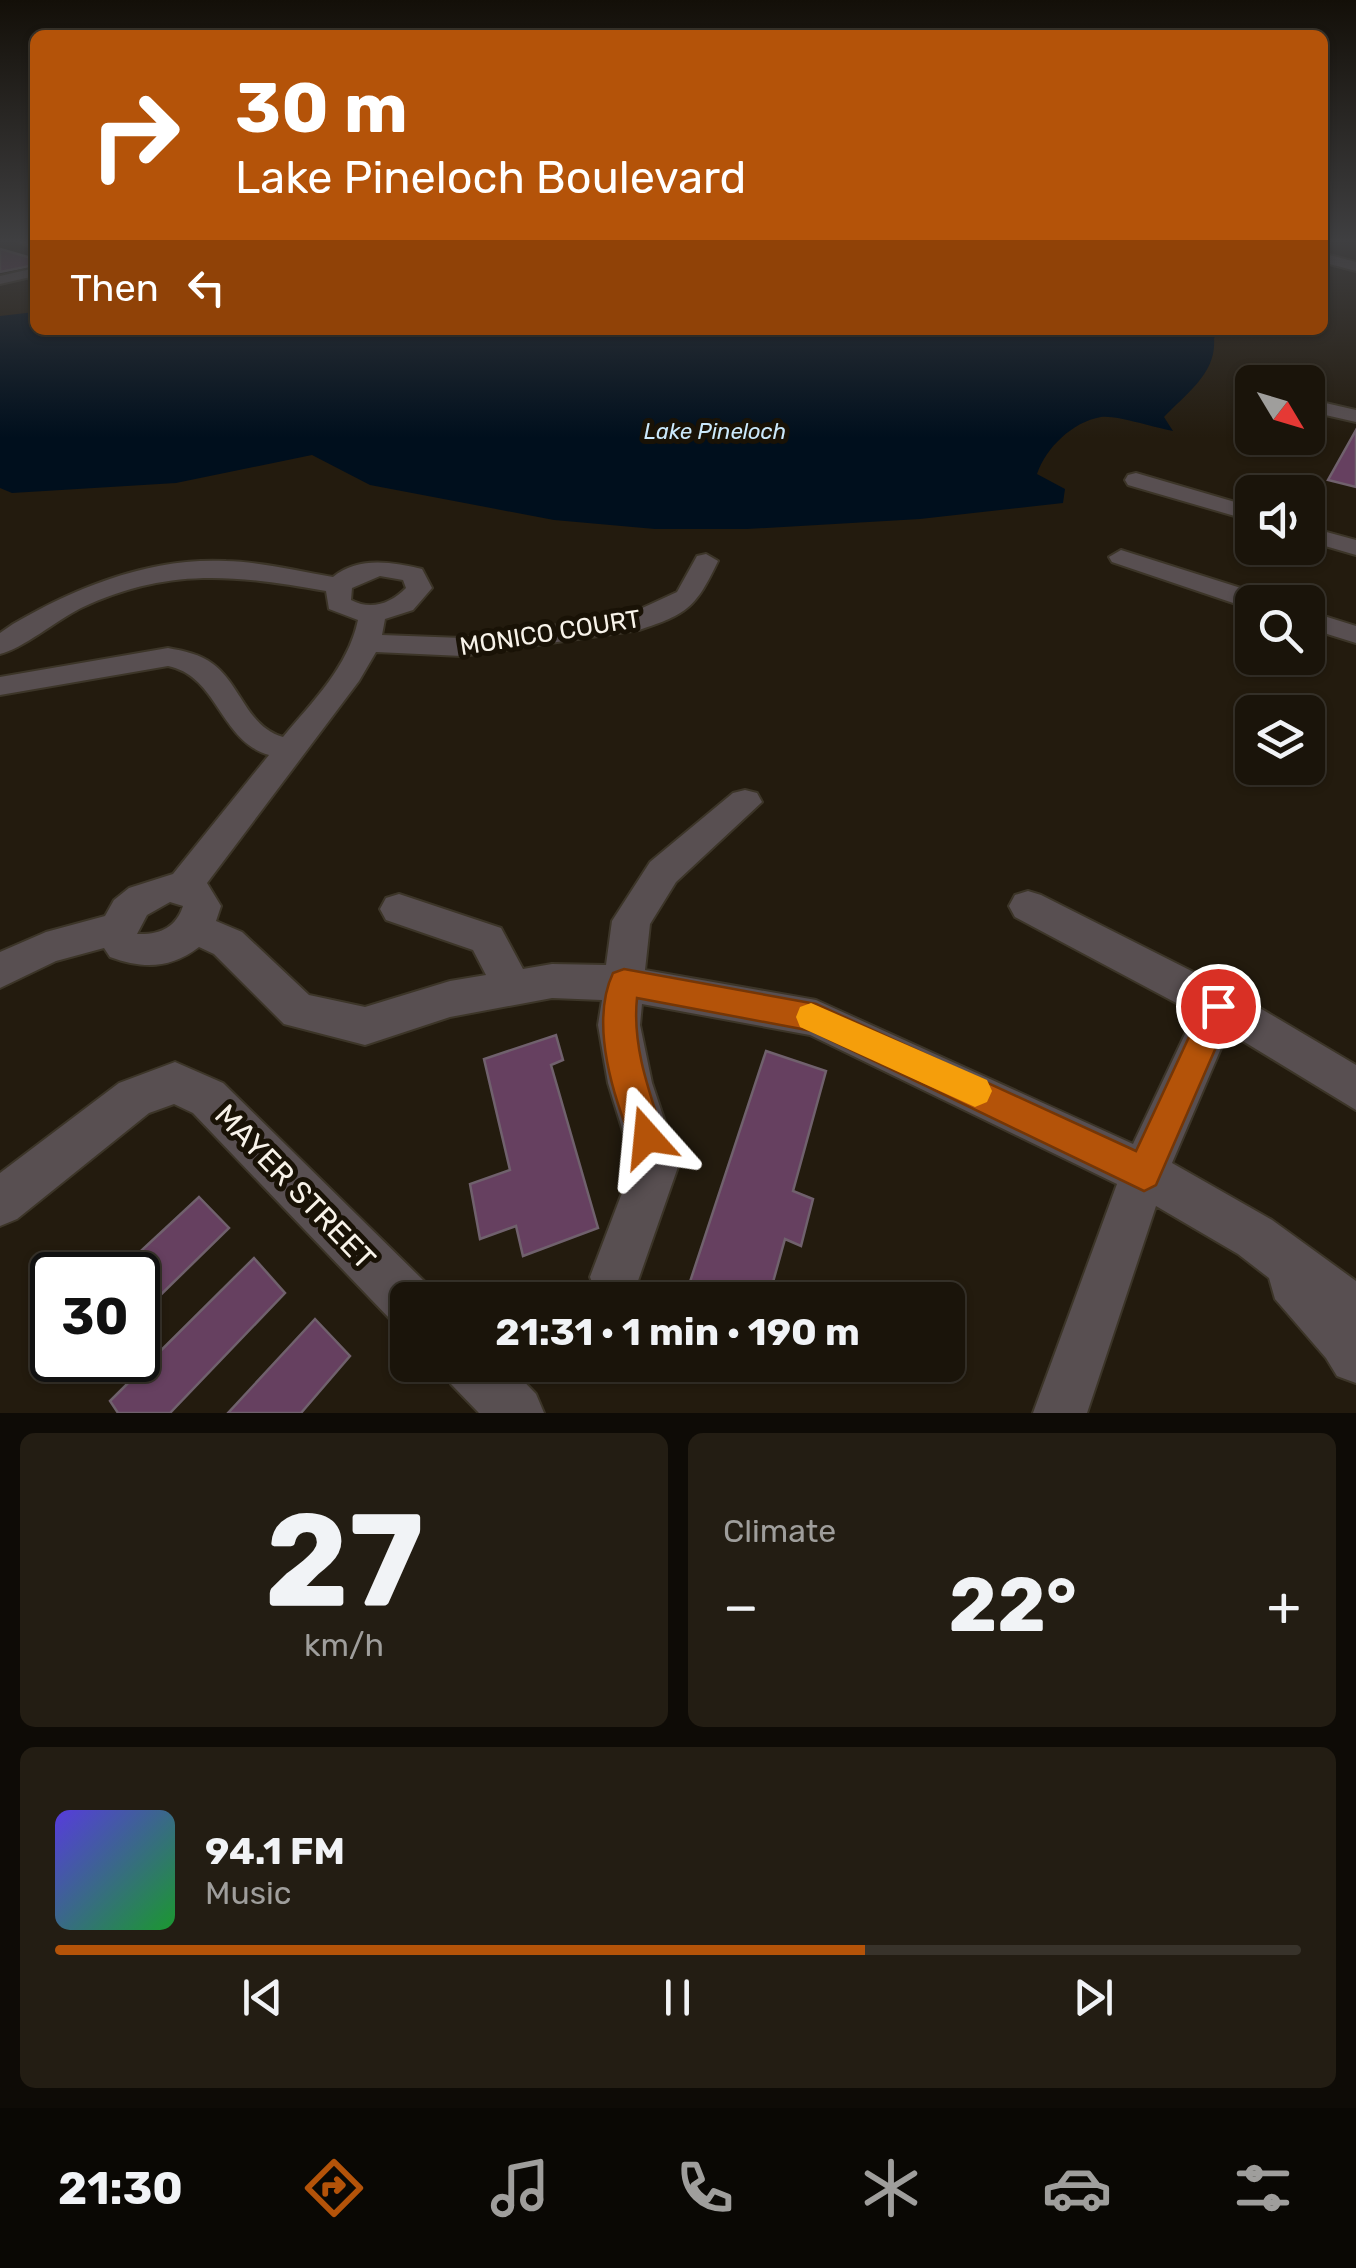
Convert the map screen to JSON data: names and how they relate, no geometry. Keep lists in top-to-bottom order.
{
  "streets": {
    "street": ["MONICO COURT", "MAYER STREET"]
  },
  "water": ["Lake Pineloch"],
  "north": "bottom right",
  "page": {
    "turn": ["30 m", "Lake Pineloch Boulevard"],
    "then": "Then",
    "limit": "30",
    "trip": "21:31 · 1 min · 190 m",
    "tile": [
      ["27", "km/h"],
      "Climate"
    ],
    "heat": ["−", "22°", "+"],
    "song": ["94.1 FM", "Music"],
    "tabs": "21:30"
  }
}
